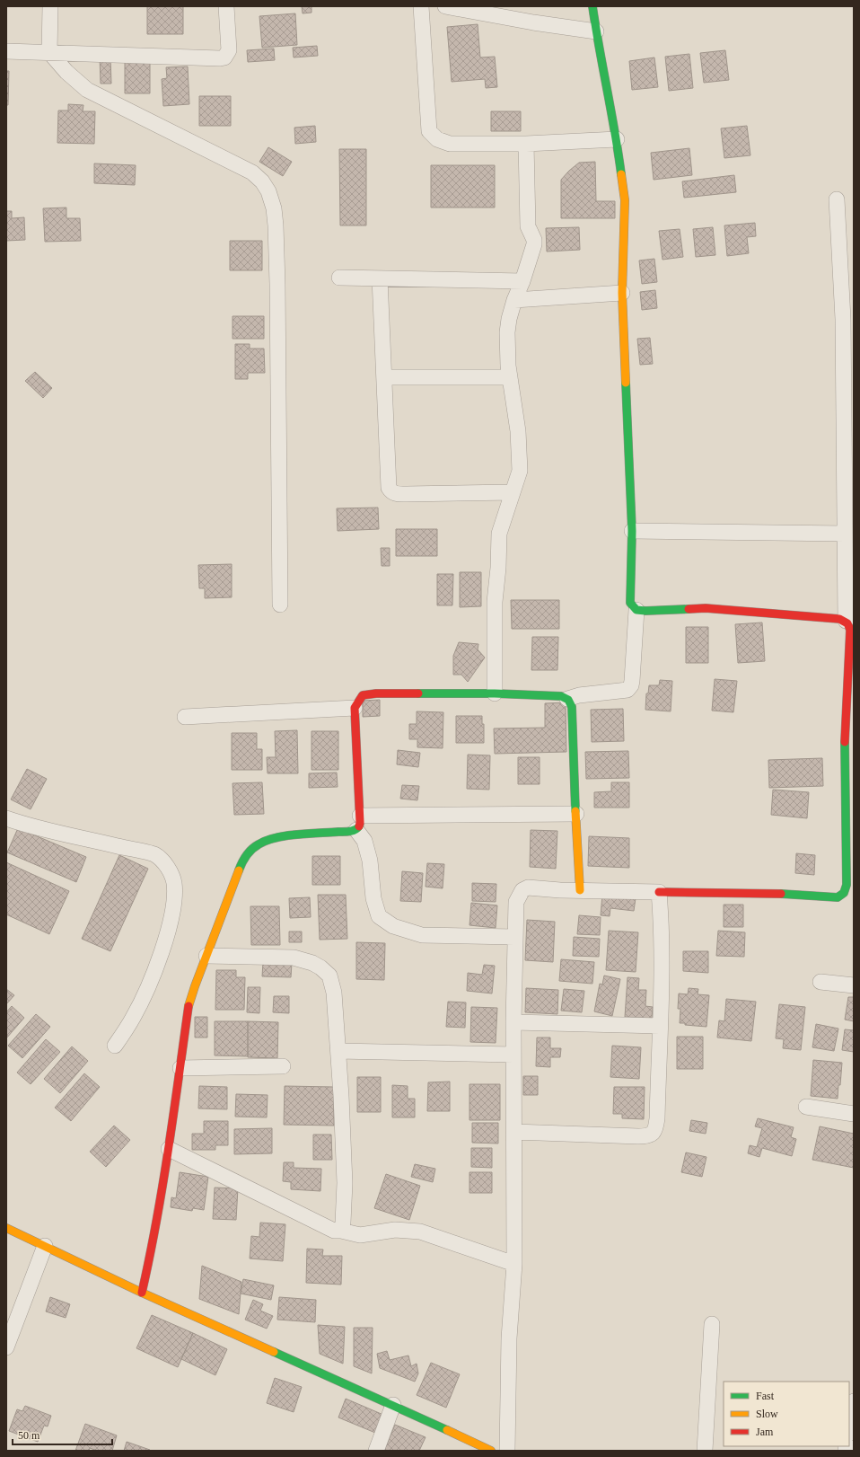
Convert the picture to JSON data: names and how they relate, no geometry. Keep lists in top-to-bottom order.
{
  "legend": ["Fast", "Slow", "Jam"],
  "scale_bar": "50 m"
}
